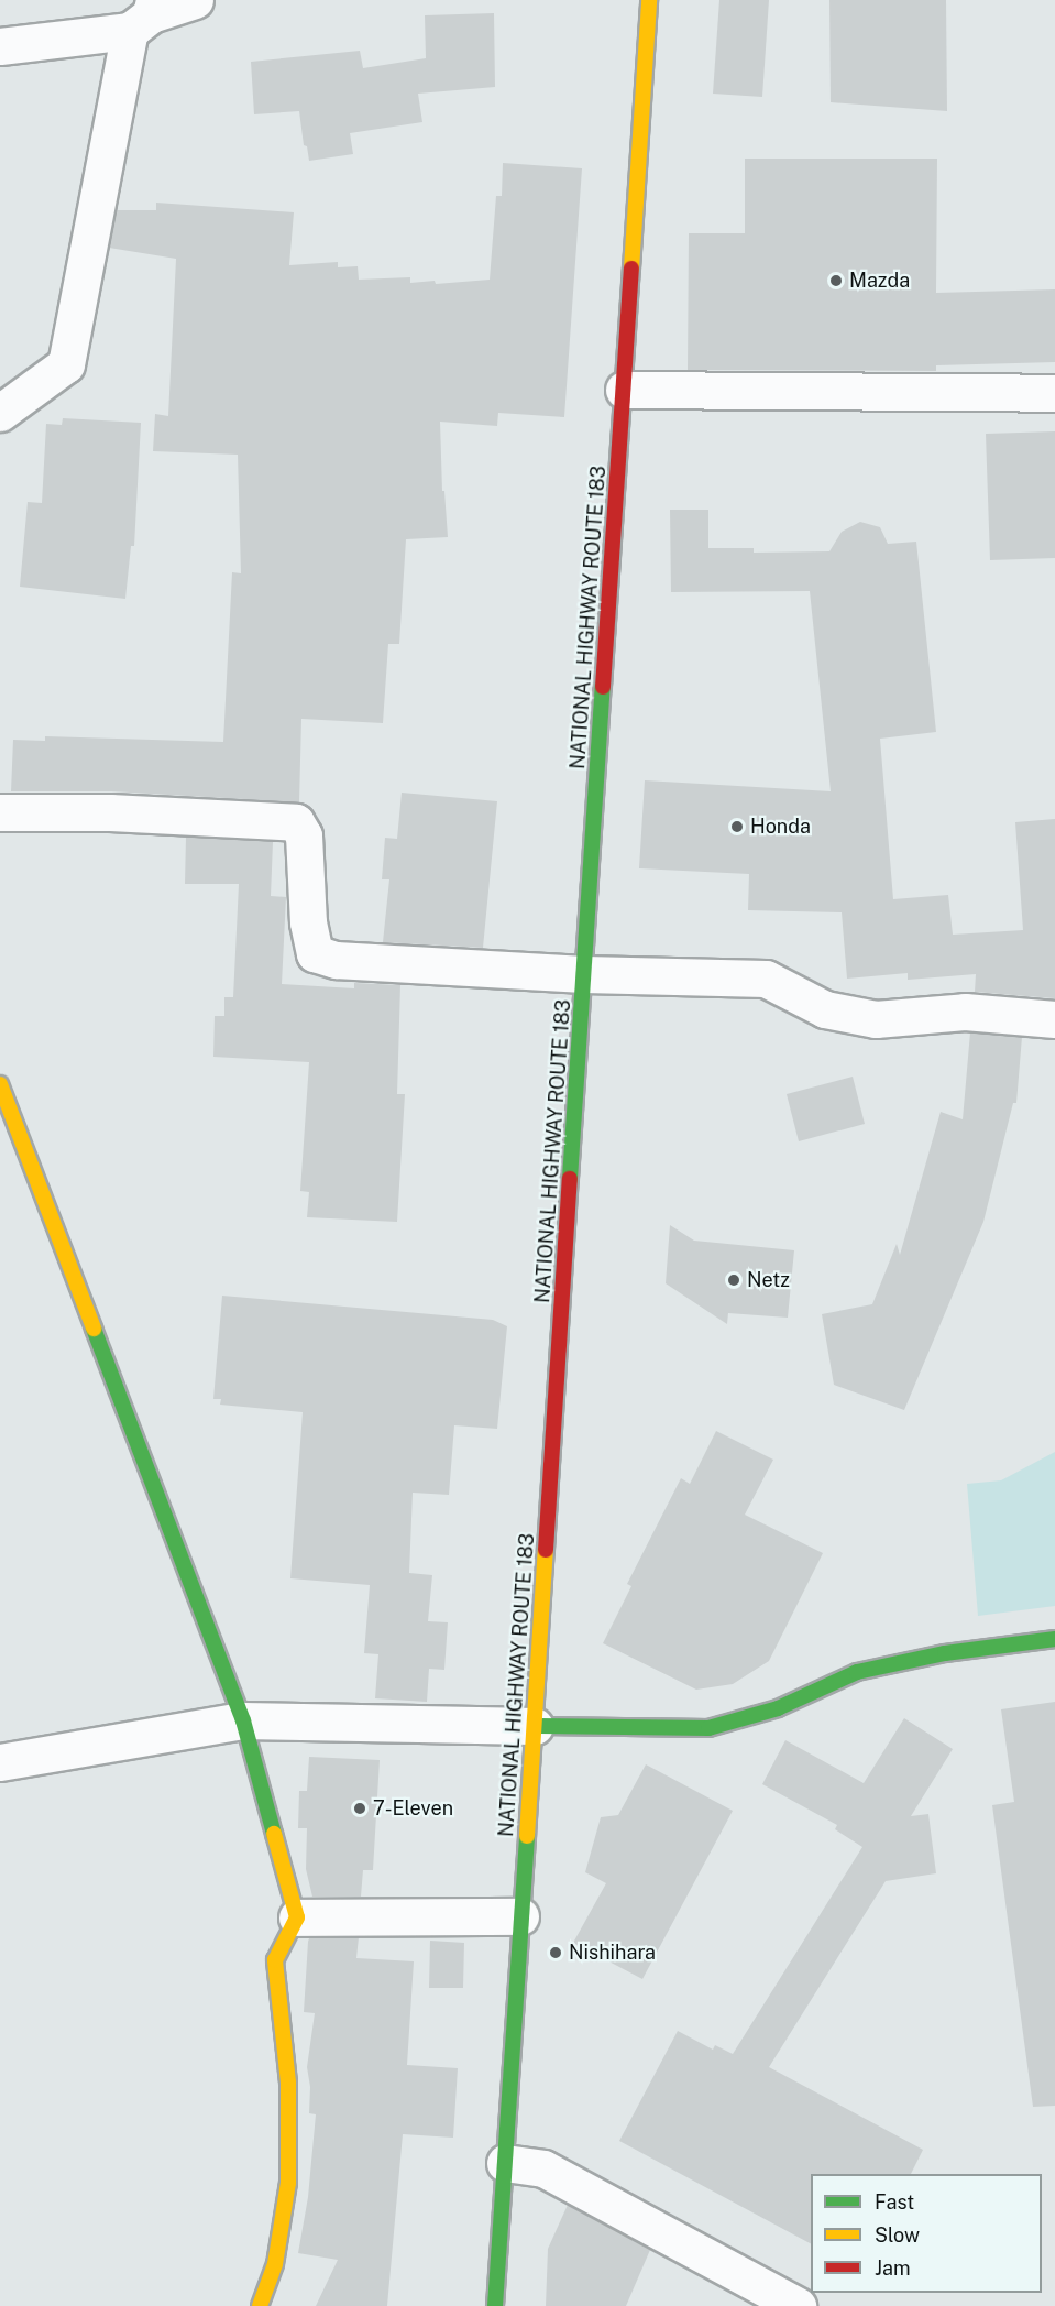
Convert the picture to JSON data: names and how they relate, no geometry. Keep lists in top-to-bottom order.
{
  "streets": {
    "main road": ["NATIONAL HIGHWAY ROUTE 183"]
  },
  "places": [
    "Mazda",
    "Honda",
    "Netz",
    "7-Eleven",
    "Nishihara"
  ],
  "legend": ["Fast", "Slow", "Jam"]
}
